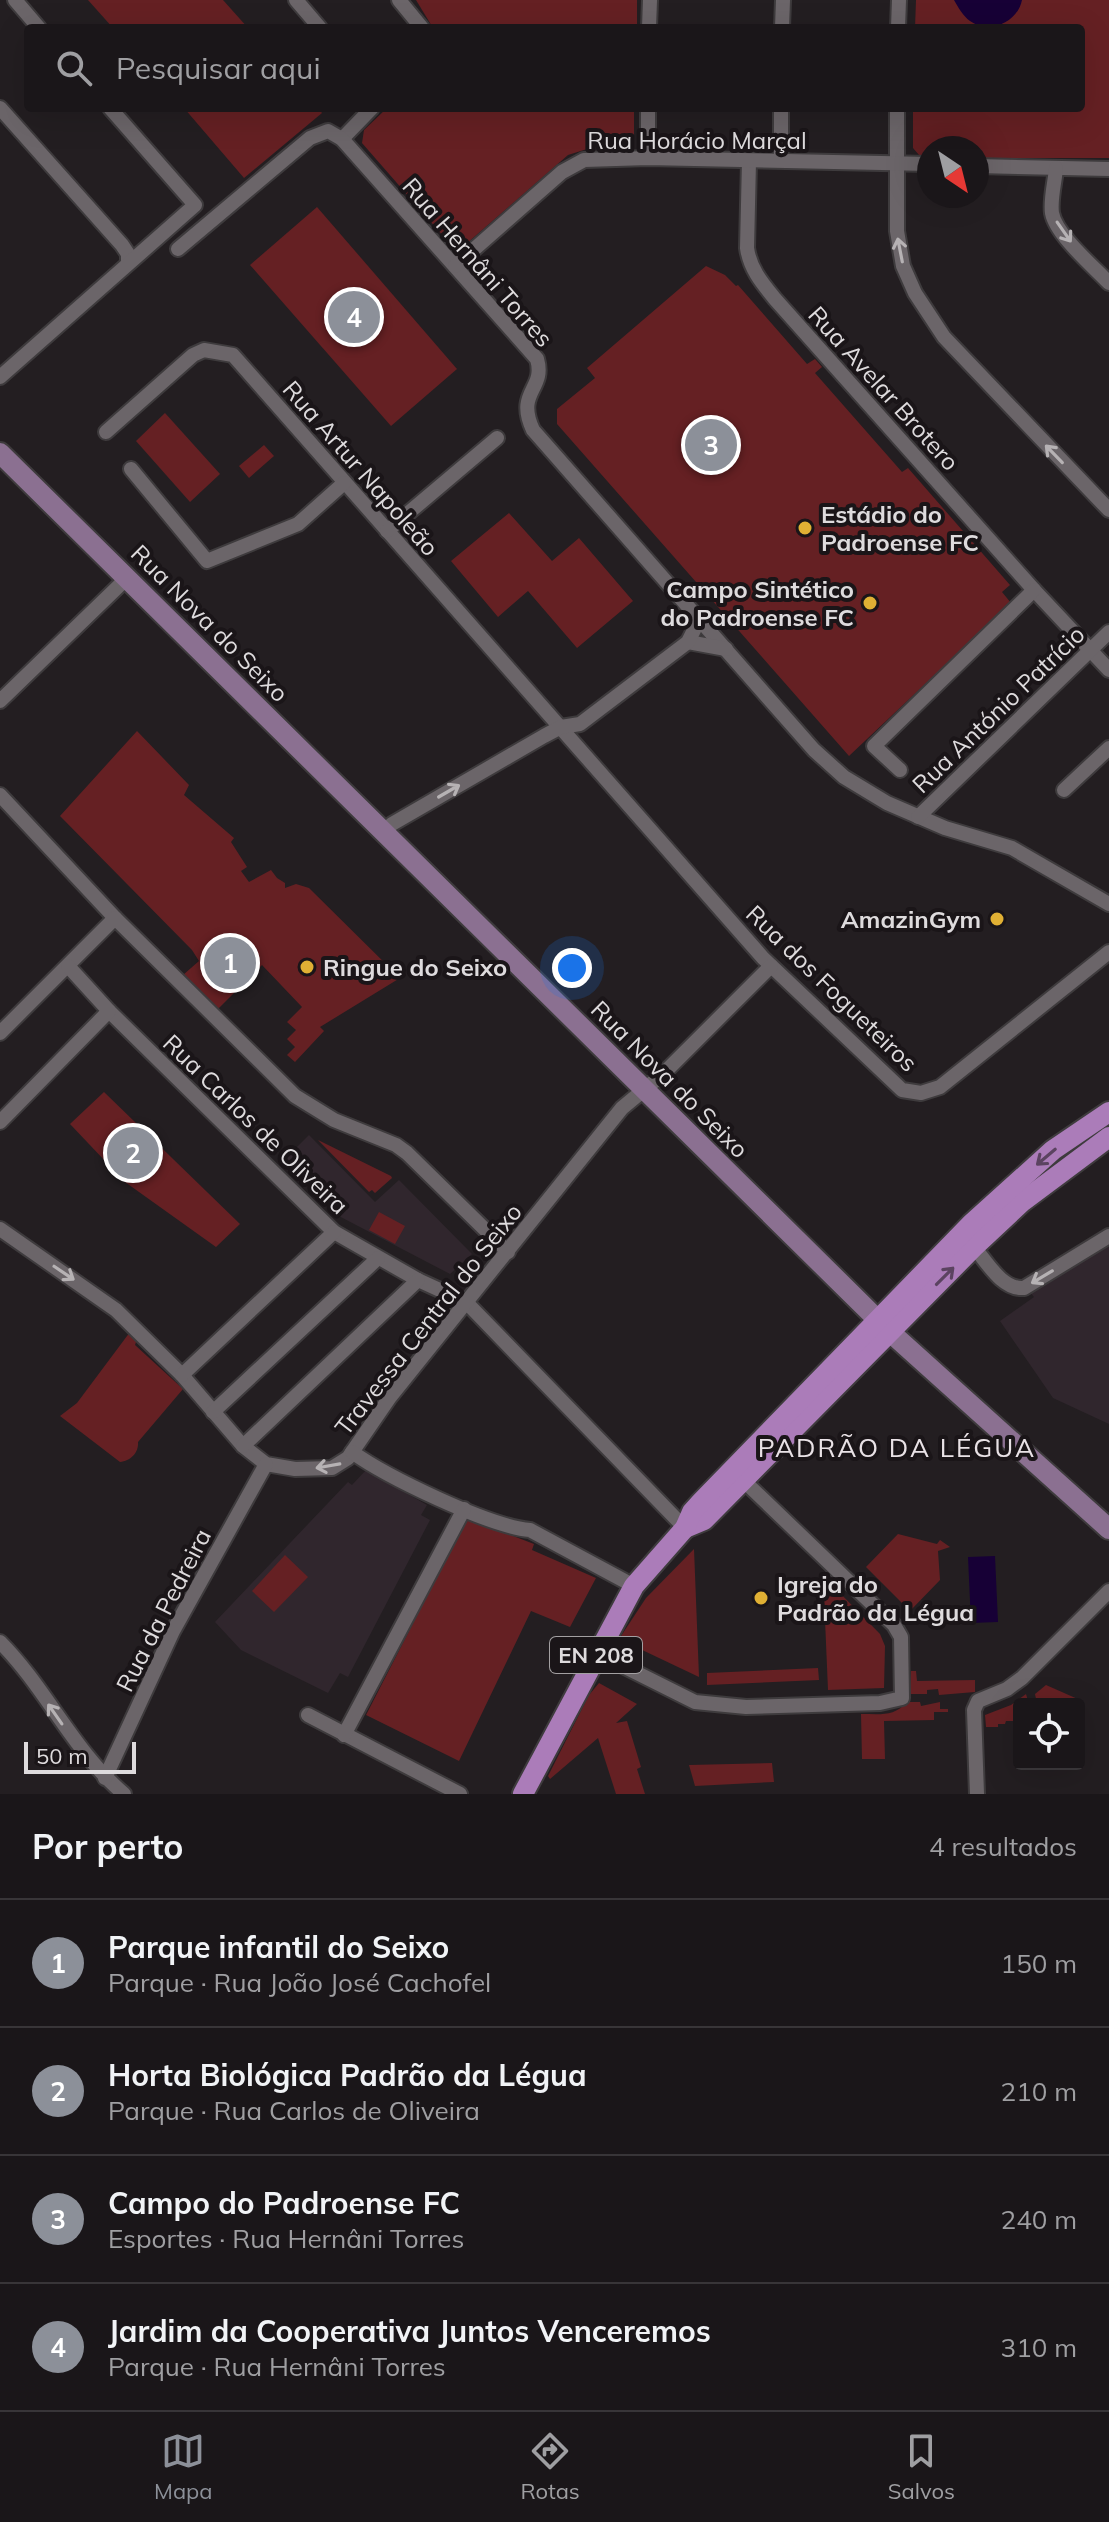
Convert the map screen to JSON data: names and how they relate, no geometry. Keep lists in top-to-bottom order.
{
  "streets": {
    "main road": ["Rua Nova do Seixo", "EN 208"],
    "street": [
      "Rua Horácio Marçal",
      "Rua Hernâni Torres",
      "Rua Avelar Brotero",
      "Rua Artur Napoleão",
      "Rua António Patrício",
      "Rua dos Fogueteiros",
      "Rua Carlos de Oliveira",
      "Travessa Central do Seixo",
      "Rua da Pedreira"
    ]
  },
  "crossings": [
    ["Rua Horácio Marçal", "Rua Hernâni Torres"],
    ["Rua Horácio Marçal", "Rua Avelar Brotero"],
    ["Rua Avelar Brotero", "Rua António Patrício"],
    ["Rua Artur Napoleão", "Rua dos Fogueteiros"],
    ["Rua Nova do Seixo", "Travessa Central do Seixo"],
    ["Rua Nova do Seixo", "EN 208"],
    ["Rua dos Fogueteiros", "Travessa Central do Seixo"],
    ["Rua Carlos de Oliveira", "Travessa Central do Seixo"],
    ["Travessa Central do Seixo", "Rua da Pedreira"]
  ],
  "districts": ["PADRÃO DA LÉGUA"],
  "places": [
    "Estádio do Padroense FC",
    "Campo Sintético do Padroense FC",
    "AmazinGym",
    "Ringue do Seixo",
    "Igreja do Padrão da Légua"
  ],
  "scale_bar": "50 m",
  "north": "bottom right",
  "page": {
    "search": "Pesquisar aqui",
    "pins": [
      "4",
      "3",
      "1",
      "2"
    ],
    "scale": "50 m",
    "heading": ["Por perto", "4 resultados"],
    "list": [
      {
        "mark": "1",
        "name": "Parque infantil do Seixo",
        "note": "Parque · Rua João José Cachofel",
        "value": "150 m"
      },
      {
        "mark": "2",
        "name": "Horta Biológica Padrão da Légua",
        "note": "Parque · Rua Carlos de Oliveira",
        "value": "210 m"
      },
      {
        "mark": "3",
        "name": "Campo do Padroense FC",
        "note": "Esportes · Rua Hernâni Torres",
        "value": "240 m"
      },
      {
        "mark": "4",
        "name": "Jardim da Cooperativa Juntos Venceremos",
        "note": "Parque · Rua Hernâni Torres",
        "value": "310 m"
      }
    ],
    "nav": ["Mapa", "Rotas", "Salvos"]
  }
}
